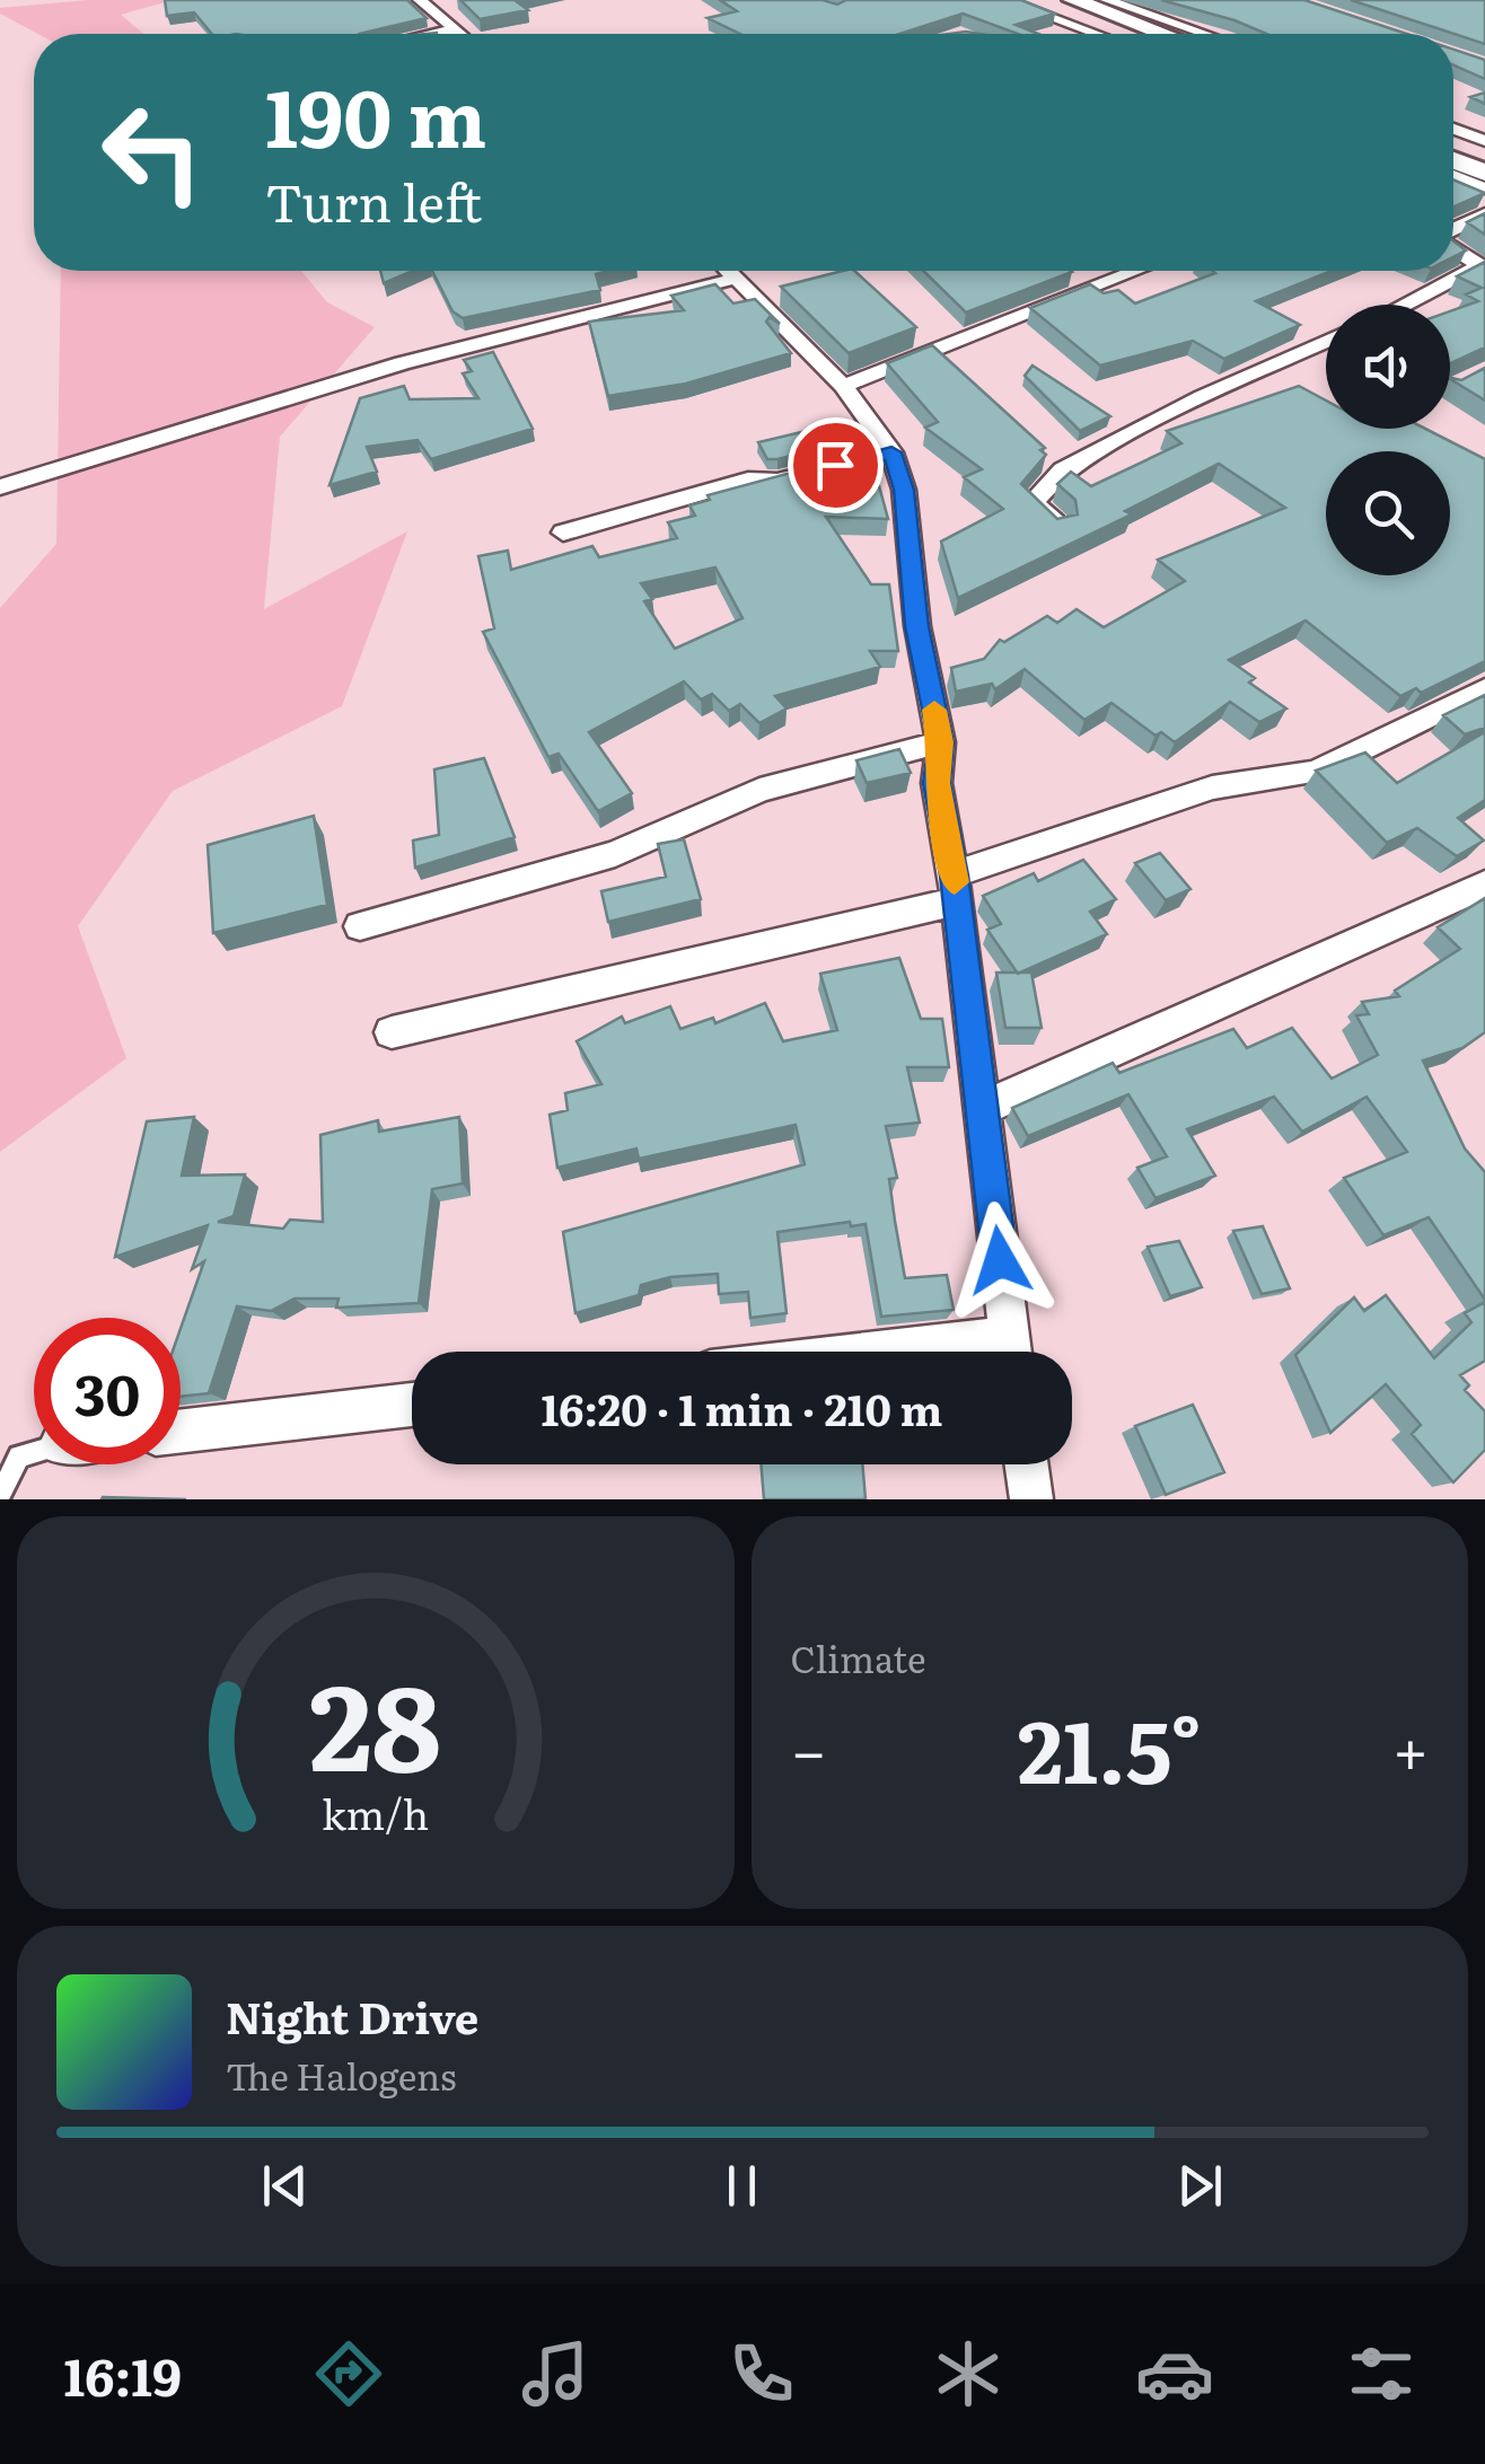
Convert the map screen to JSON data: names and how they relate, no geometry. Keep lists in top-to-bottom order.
{
  "page": {
    "turn": ["190 m", "Turn left"],
    "limit": "30",
    "trip": "16:20 · 1 min · 210 m",
    "tile": "Climate",
    "heat": ["−", "21.5°", "+"],
    "song": ["Night Drive", "The Halogens"],
    "tabs": "16:19",
    "gauge": ["28", "km/h"]
  }
}
